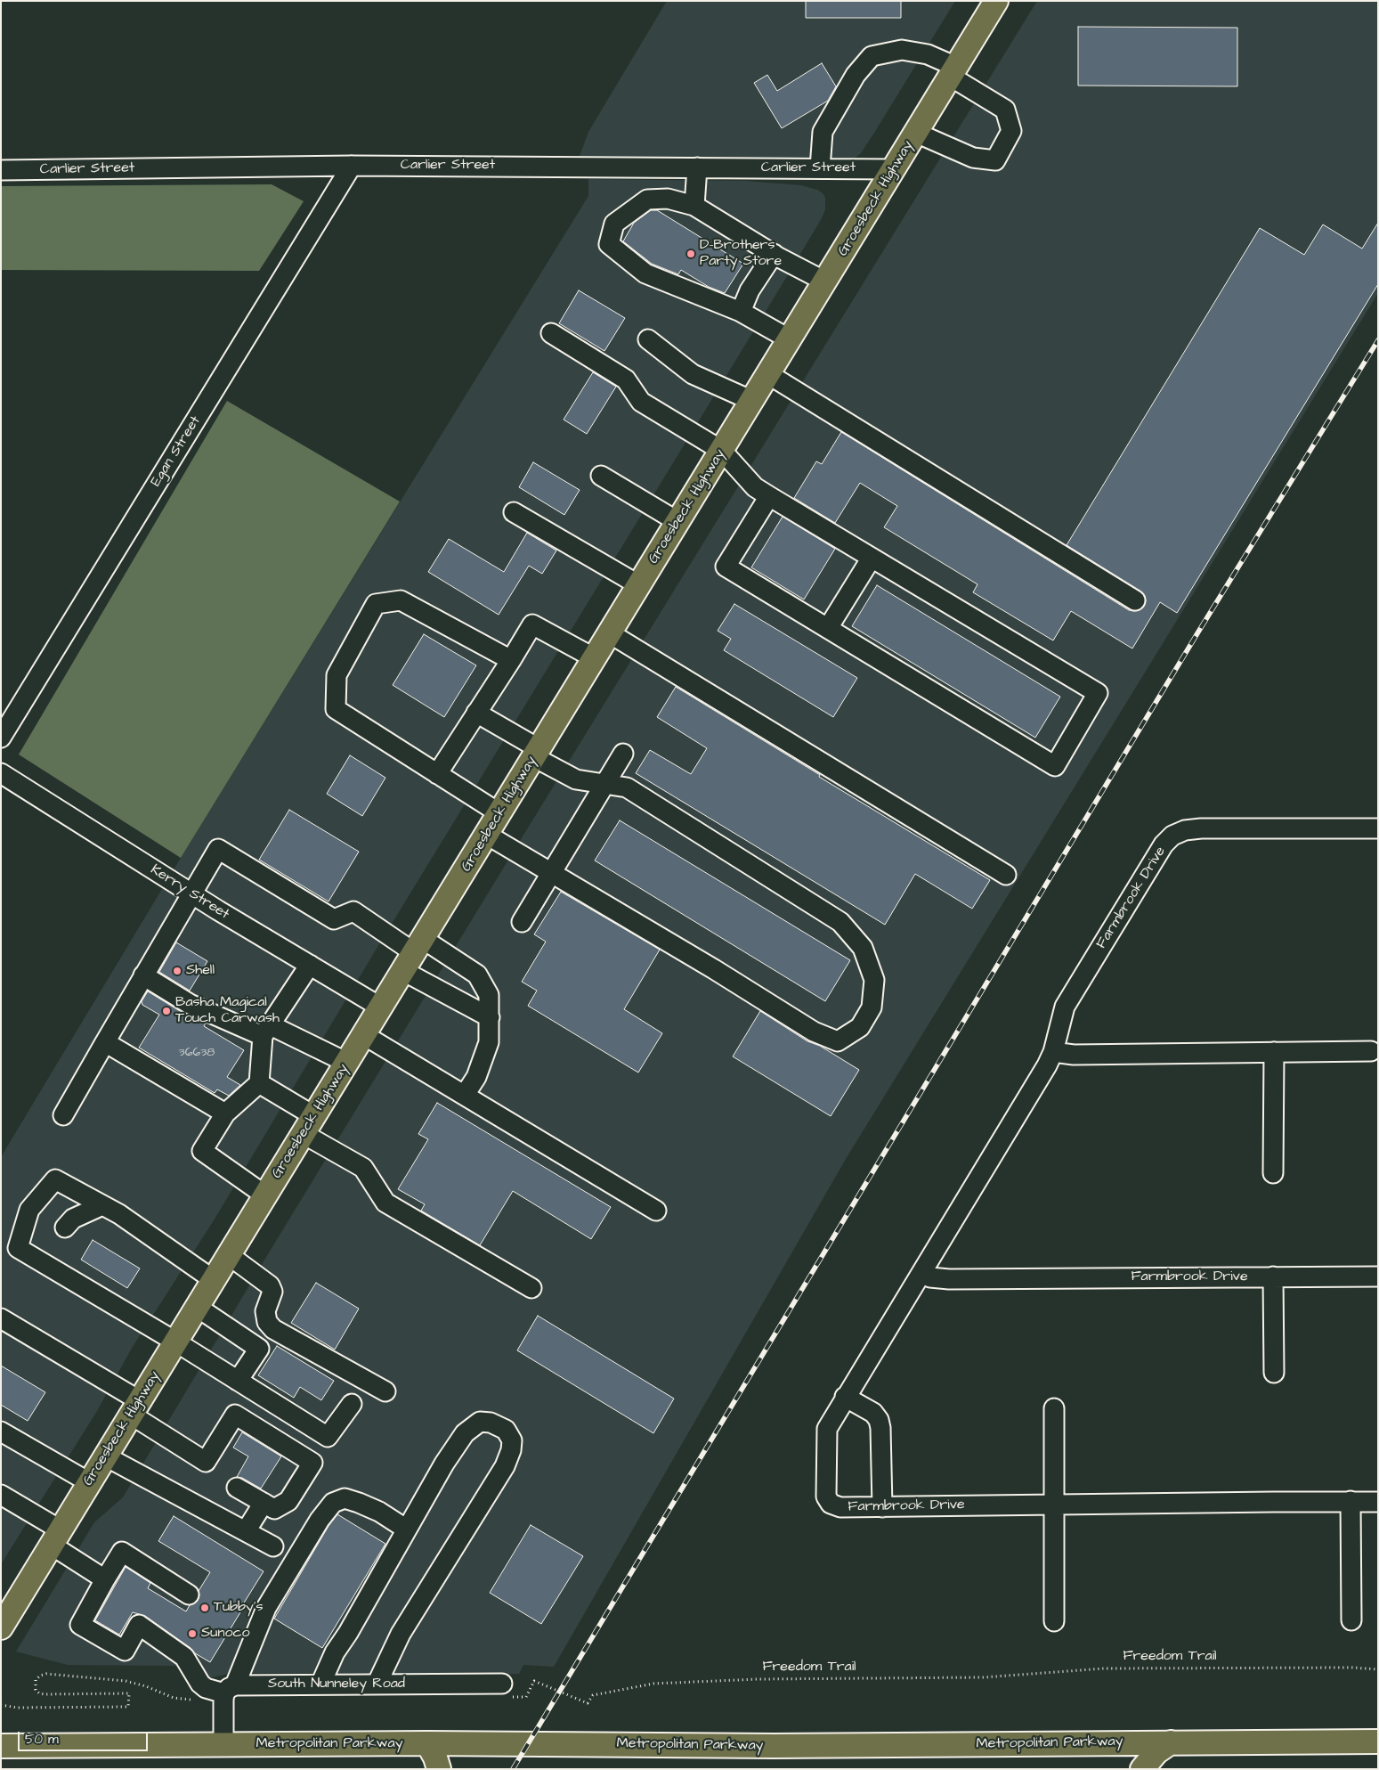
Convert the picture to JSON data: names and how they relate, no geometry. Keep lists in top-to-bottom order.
{
  "streets": {
    "main road": ["Groesbeck Highway", "Metropolitan Parkway"],
    "street": [
      "Carlier Street",
      "Egan Street",
      "Kerry Street",
      "Farmbrook Drive",
      "South Nunneley Road"
    ],
    "path": ["Freedom Trail"]
  },
  "crossings": [
    ["Carlier Street", "Groesbeck Highway"],
    ["Carlier Street", "Egan Street"],
    ["Groesbeck Highway", "Kerry Street"],
    ["Freedom Trail", "South Nunneley Road"]
  ],
  "places": [
    "D-Brothers Party Store",
    "Shell",
    "Basha Magical Touch Carwash",
    "Tubby's",
    "Sunoco"
  ],
  "house_numbers": ["36638"],
  "scale_bar": "50 m"
}
